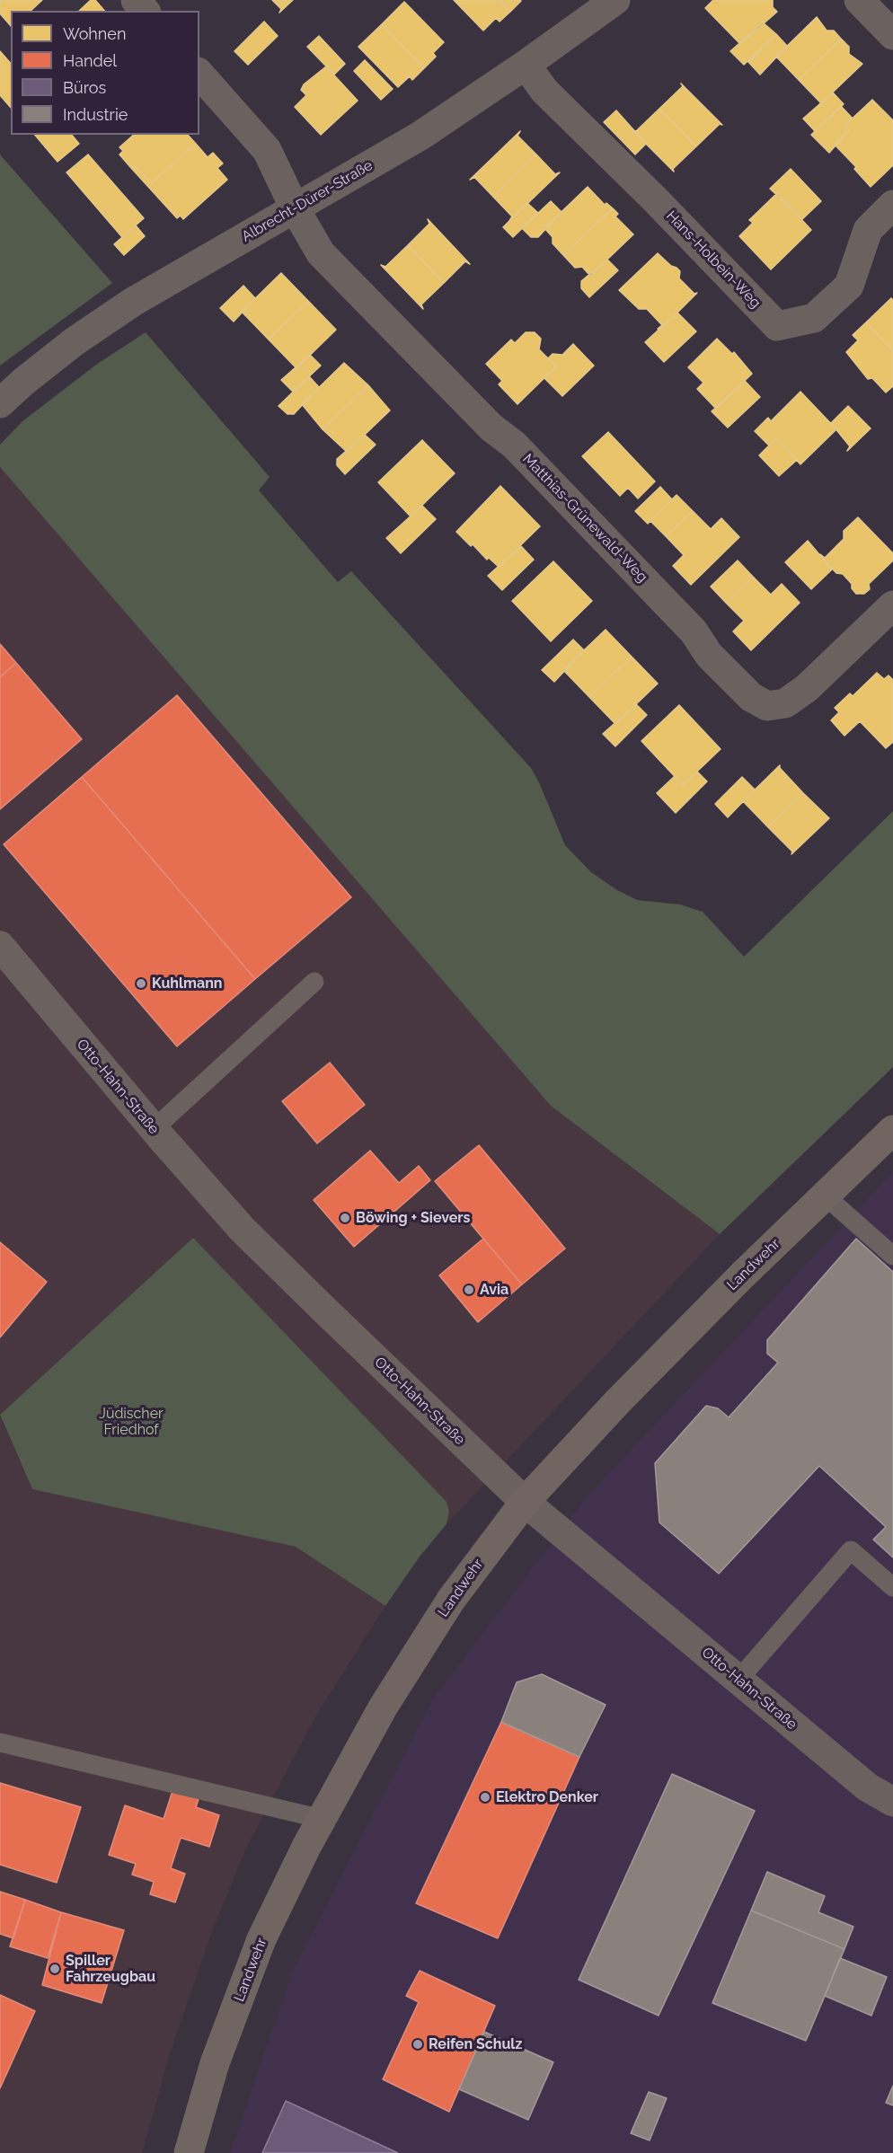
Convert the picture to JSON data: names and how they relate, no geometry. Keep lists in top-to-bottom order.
{
  "streets": {
    "main road": ["Landwehr"],
    "street": [
      "Albrecht-Dürer-Straße",
      "Hans-Holbein-Weg",
      "Matthias-Grünewald-Weg",
      "Otto-Hahn-Straße"
    ]
  },
  "crossings": [
    ["Albrecht-Dürer-Straße", "Hans-Holbein-Weg"],
    ["Albrecht-Dürer-Straße", "Matthias-Grünewald-Weg"],
    ["Otto-Hahn-Straße", "Landwehr"]
  ],
  "parks": ["Jüdischer Friedhof"],
  "places": [
    "Kuhlmann",
    "Böwing + Sievers",
    "Avia",
    "Elektro Denker",
    "Spiller Fahrzeugbau",
    "Reifen Schulz"
  ],
  "legend": [
    "Wohnen",
    "Handel",
    "Büros",
    "Industrie"
  ]
}
